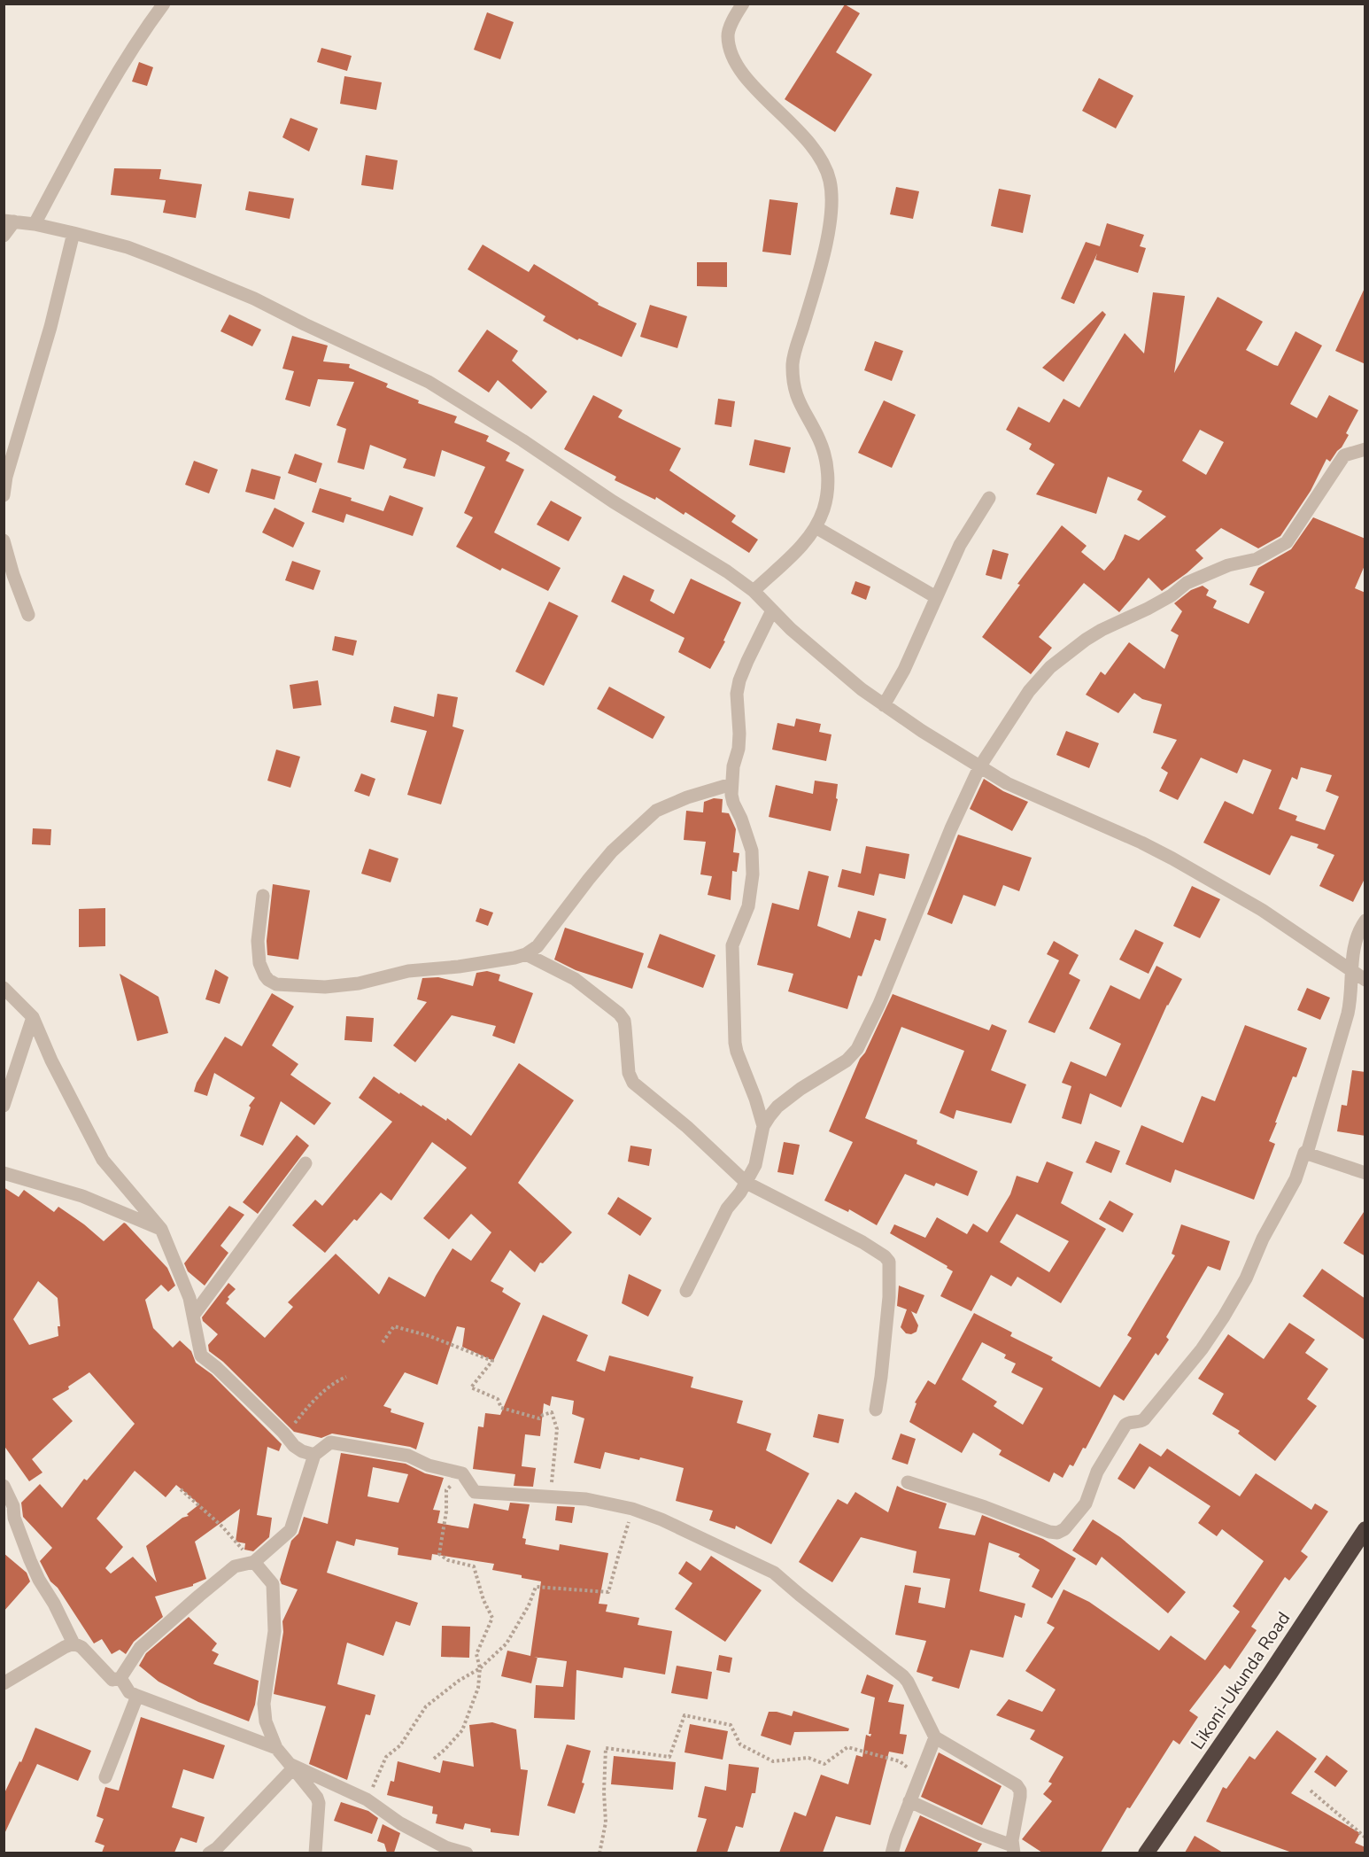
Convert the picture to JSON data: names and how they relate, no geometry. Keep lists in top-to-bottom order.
{
  "streets": {
    "highway": ["Likoni-Ukunda Road"]
  }
}
